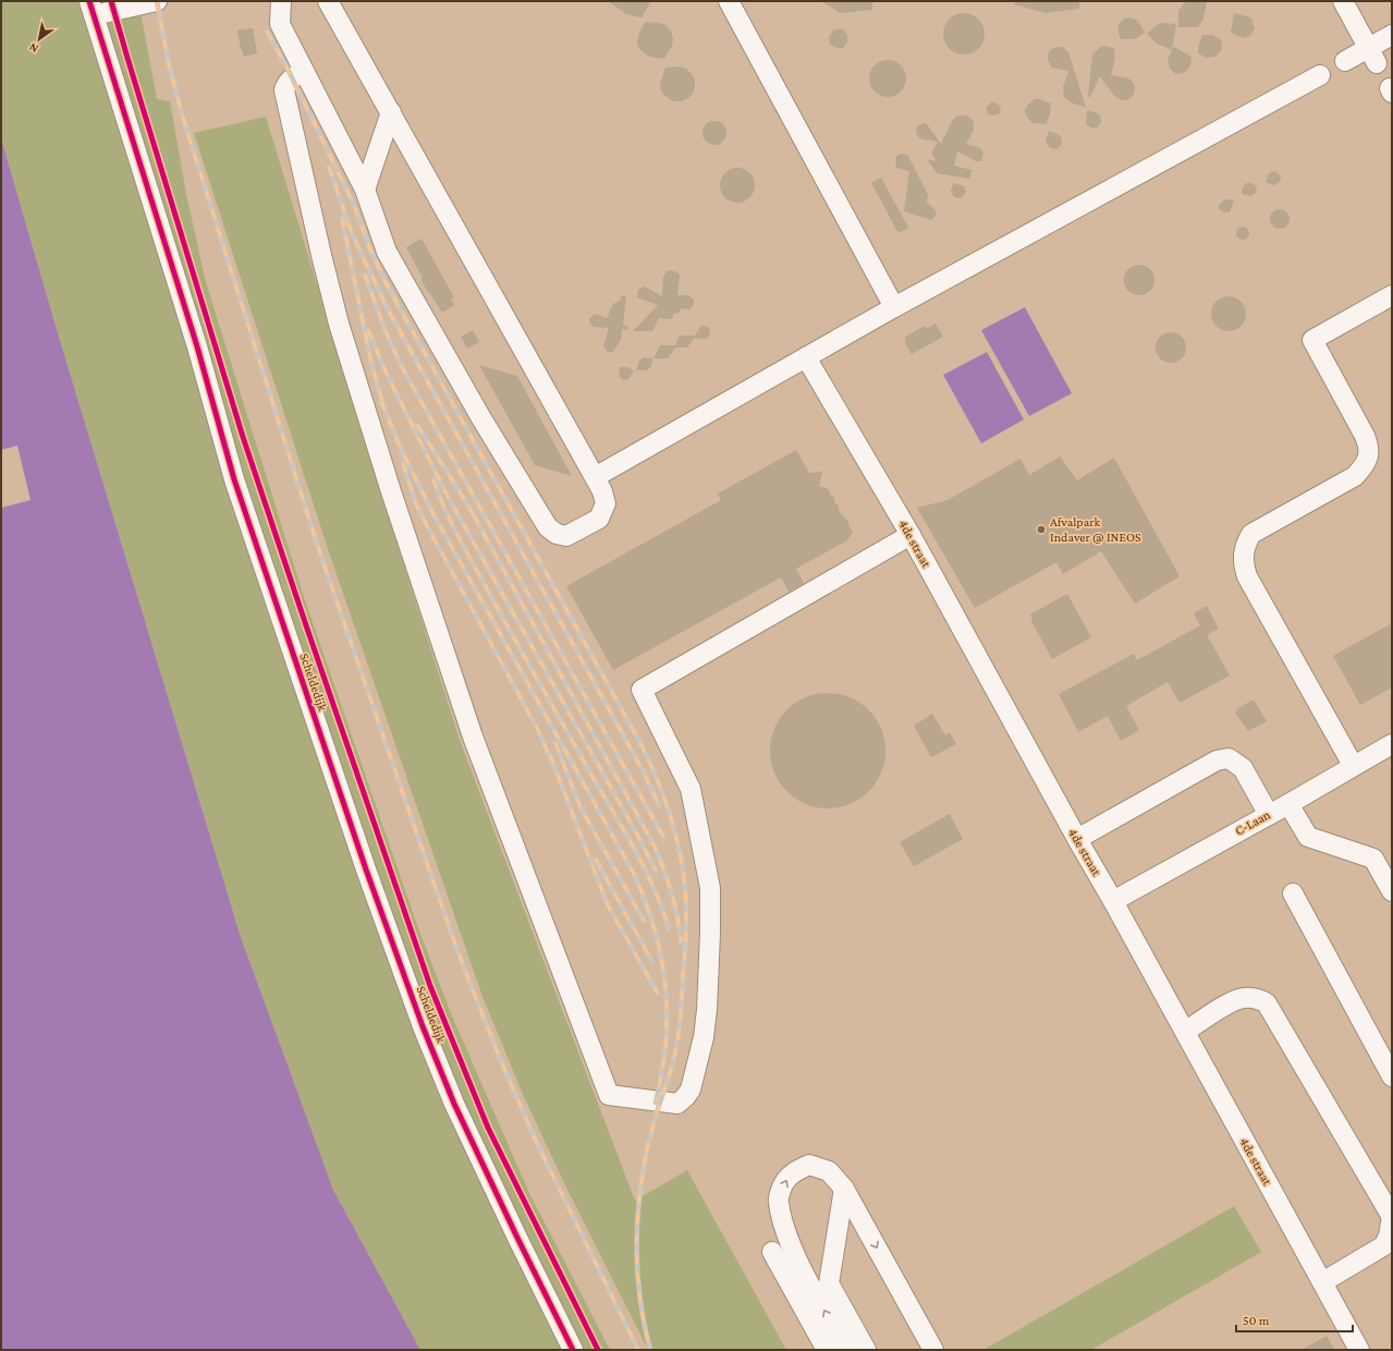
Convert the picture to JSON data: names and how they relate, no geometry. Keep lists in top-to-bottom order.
{
  "streets": {
    "street": ["4de straat", "Scheldedijk", "C-Laan"]
  },
  "crossings": [
    ["4de straat", "C-Laan"]
  ],
  "places": ["Afvalpark Indaver @ INEOS"],
  "scale_bar": "50 m",
  "north": "bottom left"
}
